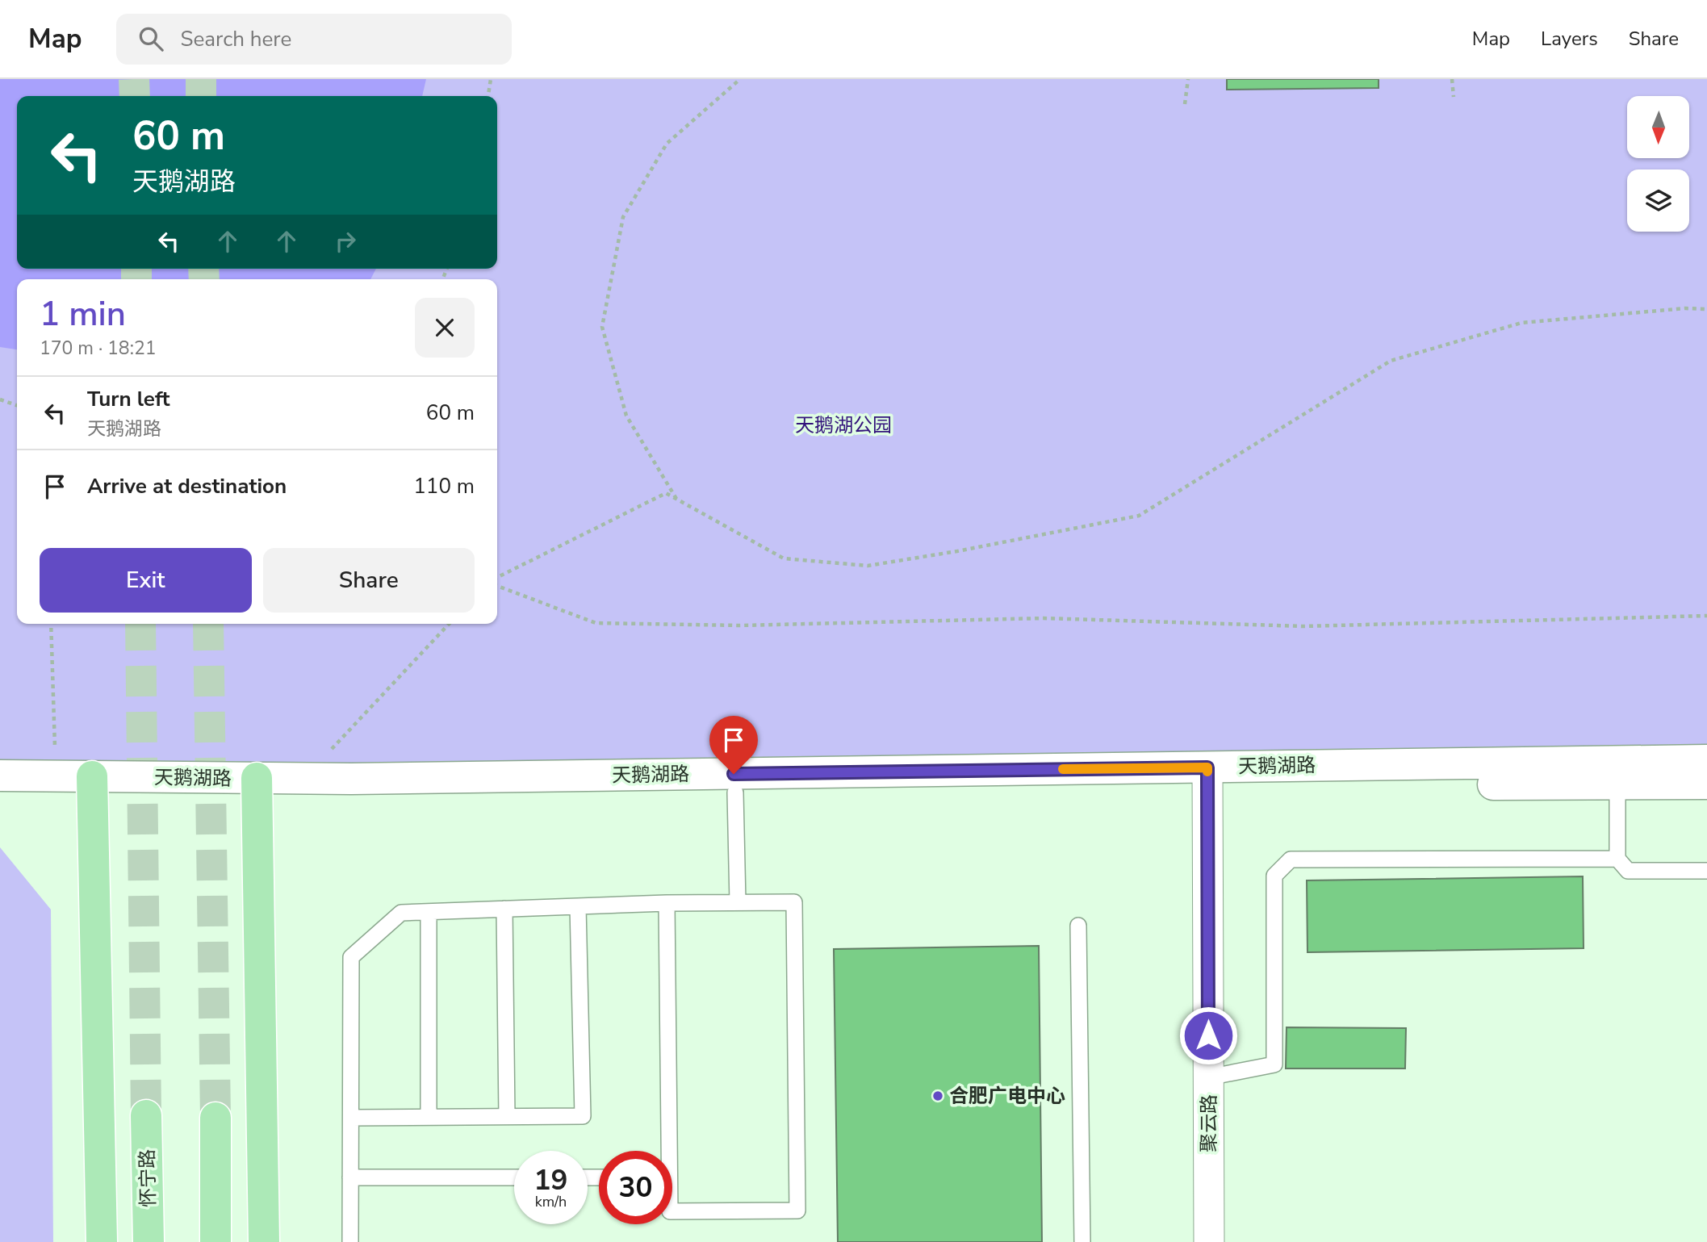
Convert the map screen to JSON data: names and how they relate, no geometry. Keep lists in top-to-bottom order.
{
  "streets": {
    "main road": ["怀宁路"],
    "street": ["天鹅湖路", "聚云路"]
  },
  "crossings": [
    ["天鹅湖路", "聚云路"]
  ],
  "parks": ["天鹅湖公园"],
  "places": ["合肥广电中心"],
  "north": "bottom",
  "page": {
    "header": "Map",
    "search": "Search here",
    "nav": ["Map", "Layers", "Share"],
    "turn": ["60 m", "天鹅湖路"],
    "heading": ["1 min", "170 m · 18:21"],
    "list": [
      {
        "name": "Turn left",
        "note": "天鹅湖路",
        "value": "60 m"
      },
      {
        "name": "Arrive at destination",
        "value": "110 m"
      }
    ],
    "buttons": ["Exit", "Share"],
    "speed": "19 km/h",
    "limit": "30"
  }
}
